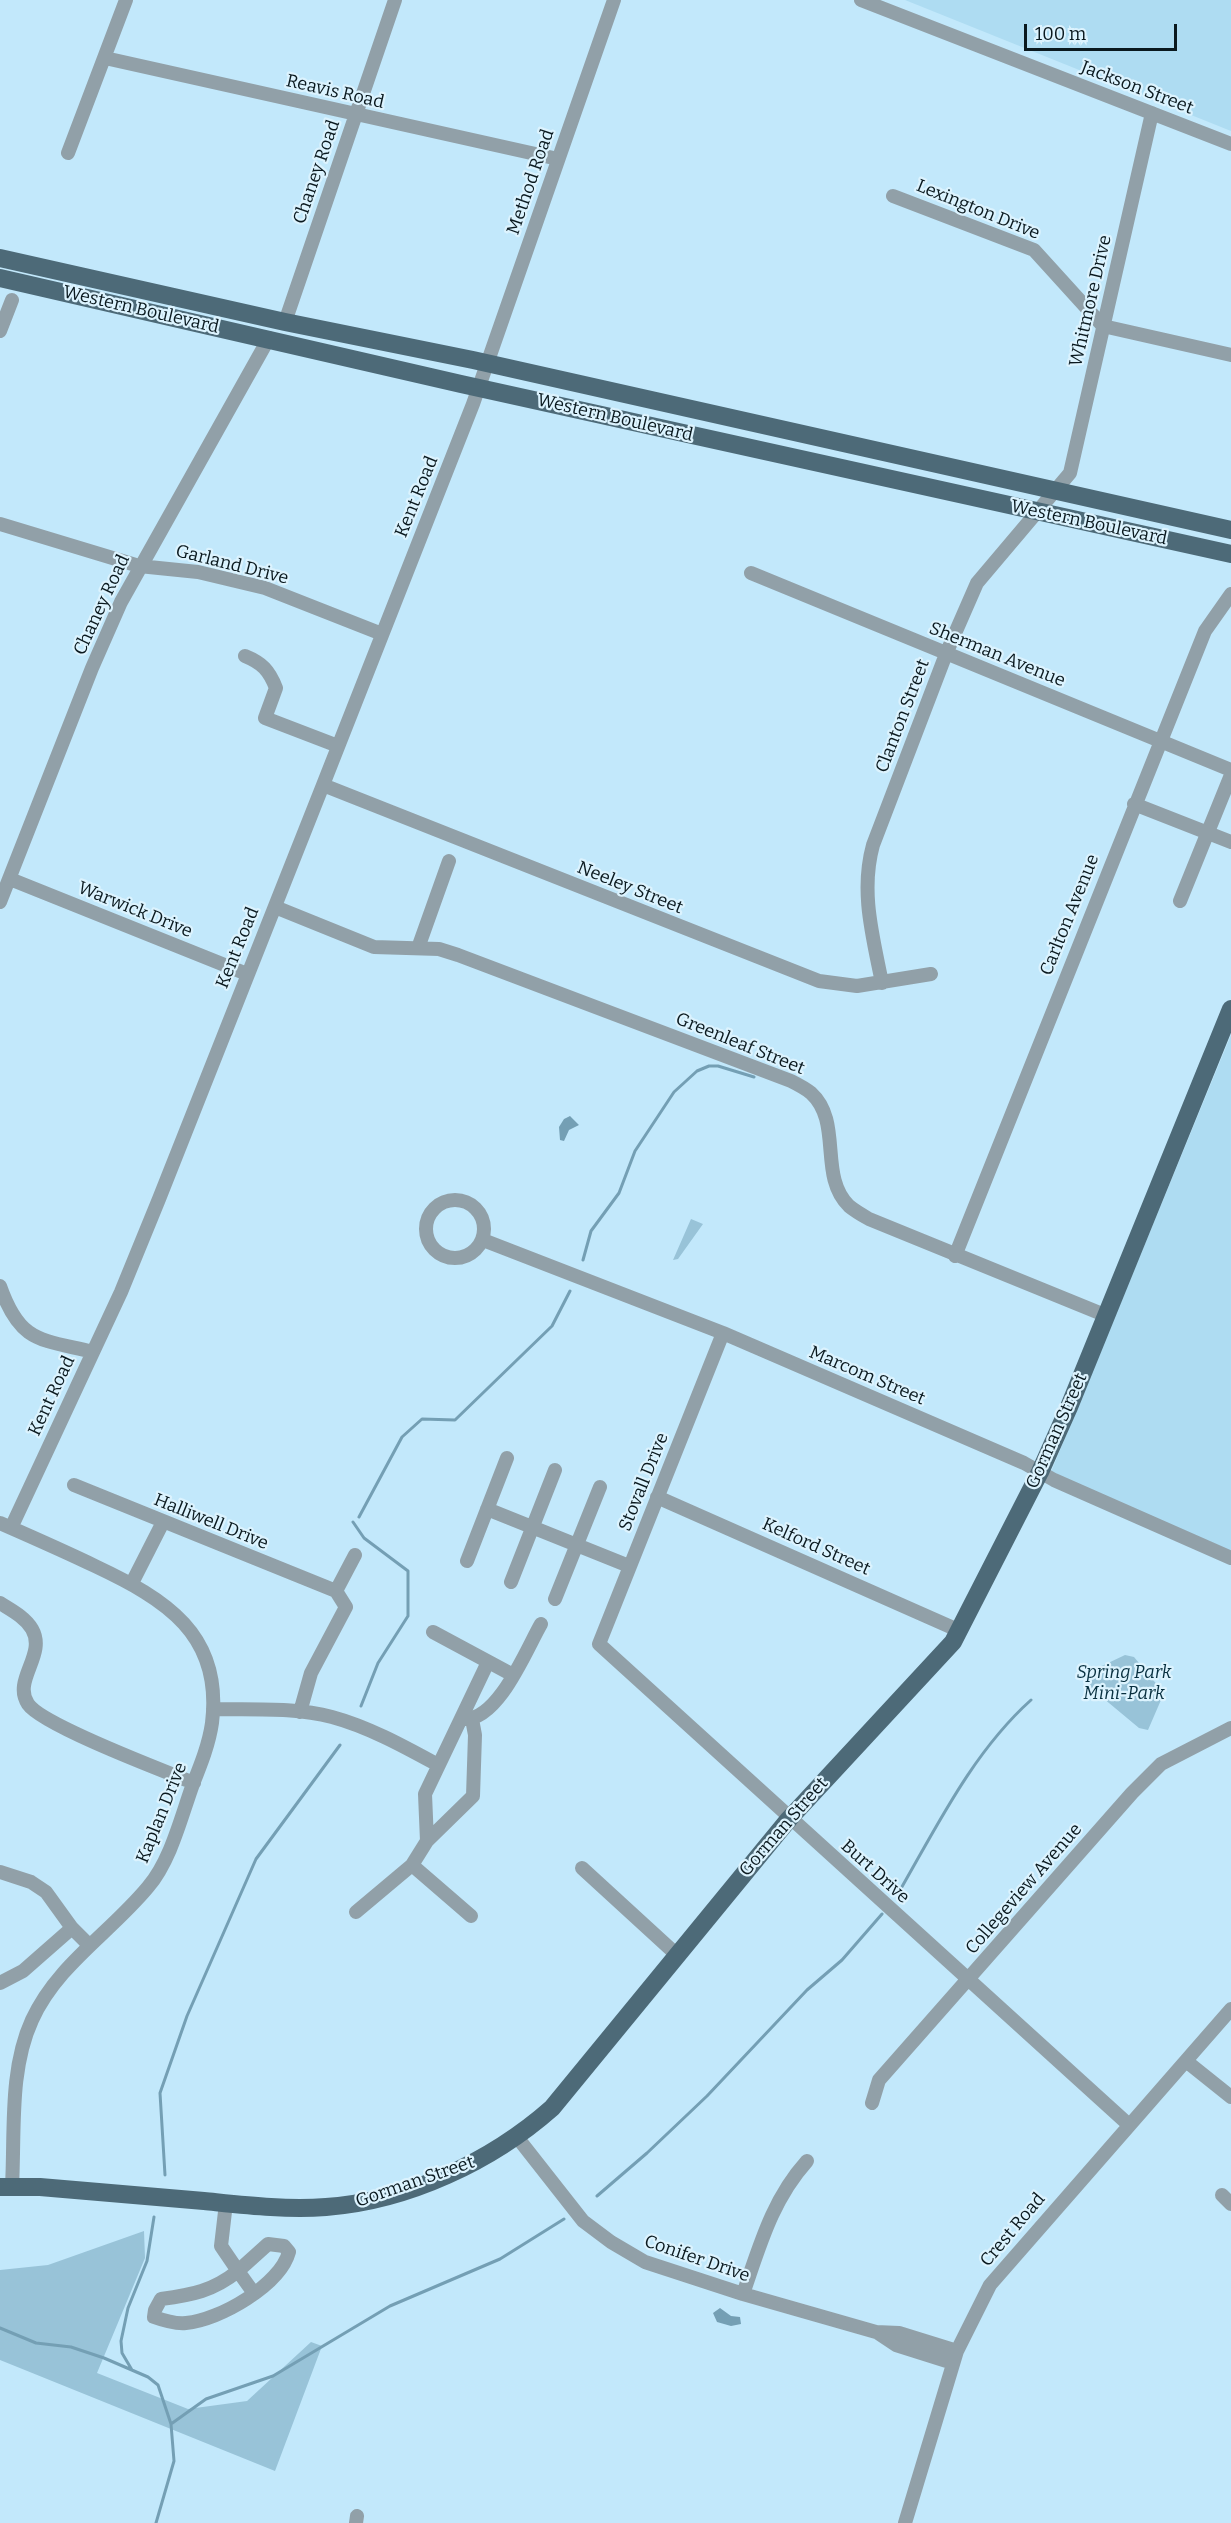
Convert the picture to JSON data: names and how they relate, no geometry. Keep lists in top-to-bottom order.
{
  "streets": {
    "main road": ["Western Boulevard", "Gorman Street"],
    "street": [
      "Jackson Street",
      "Reavis Road",
      "Chaney Road",
      "Method Road",
      "Lexington Drive",
      "Whitmore Drive",
      "Kent Road",
      "Garland Drive",
      "Sherman Avenue",
      "Clanton Street",
      "Neeley Street",
      "Warwick Drive",
      "Carlton Avenue",
      "Greenleaf Street",
      "Marcom Street",
      "Stovall Drive",
      "Halliwell Drive",
      "Kelford Street",
      "Kaplan Drive",
      "Burt Drive",
      "Collegeview Avenue",
      "Crest Road",
      "Conifer Drive"
    ]
  },
  "crossings": [
    ["Jackson Street", "Whitmore Drive"],
    ["Reavis Road", "Chaney Road"],
    ["Reavis Road", "Method Road"],
    ["Chaney Road", "Western Boulevard"],
    ["Chaney Road", "Garland Drive"],
    ["Chaney Road", "Warwick Drive"],
    ["Method Road", "Western Boulevard"],
    ["Method Road", "Kent Road"],
    ["Lexington Drive", "Whitmore Drive"],
    ["Whitmore Drive", "Western Boulevard"],
    ["Whitmore Drive", "Clanton Street"],
    ["Western Boulevard", "Kent Road"],
    ["Western Boulevard", "Clanton Street"],
    ["Kent Road", "Garland Drive"],
    ["Kent Road", "Neeley Street"],
    ["Kent Road", "Warwick Drive"],
    ["Kent Road", "Greenleaf Street"],
    ["Kent Road", "Kaplan Drive"],
    ["Sherman Avenue", "Clanton Street"],
    ["Sherman Avenue", "Carlton Avenue"],
    ["Clanton Street", "Neeley Street"],
    ["Carlton Avenue", "Greenleaf Street"],
    ["Greenleaf Street", "Gorman Street"],
    ["Marcom Street", "Gorman Street"],
    ["Marcom Street", "Stovall Drive"],
    ["Gorman Street", "Kelford Street"],
    ["Gorman Street", "Kaplan Drive"],
    ["Gorman Street", "Burt Drive"],
    ["Gorman Street", "Conifer Drive"],
    ["Stovall Drive", "Kelford Street"],
    ["Stovall Drive", "Burt Drive"],
    ["Burt Drive", "Collegeview Avenue"],
    ["Burt Drive", "Crest Road"],
    ["Crest Road", "Conifer Drive"]
  ],
  "parks": ["Spring Park Mini-Park"],
  "scale_bar": "100 m"
}
